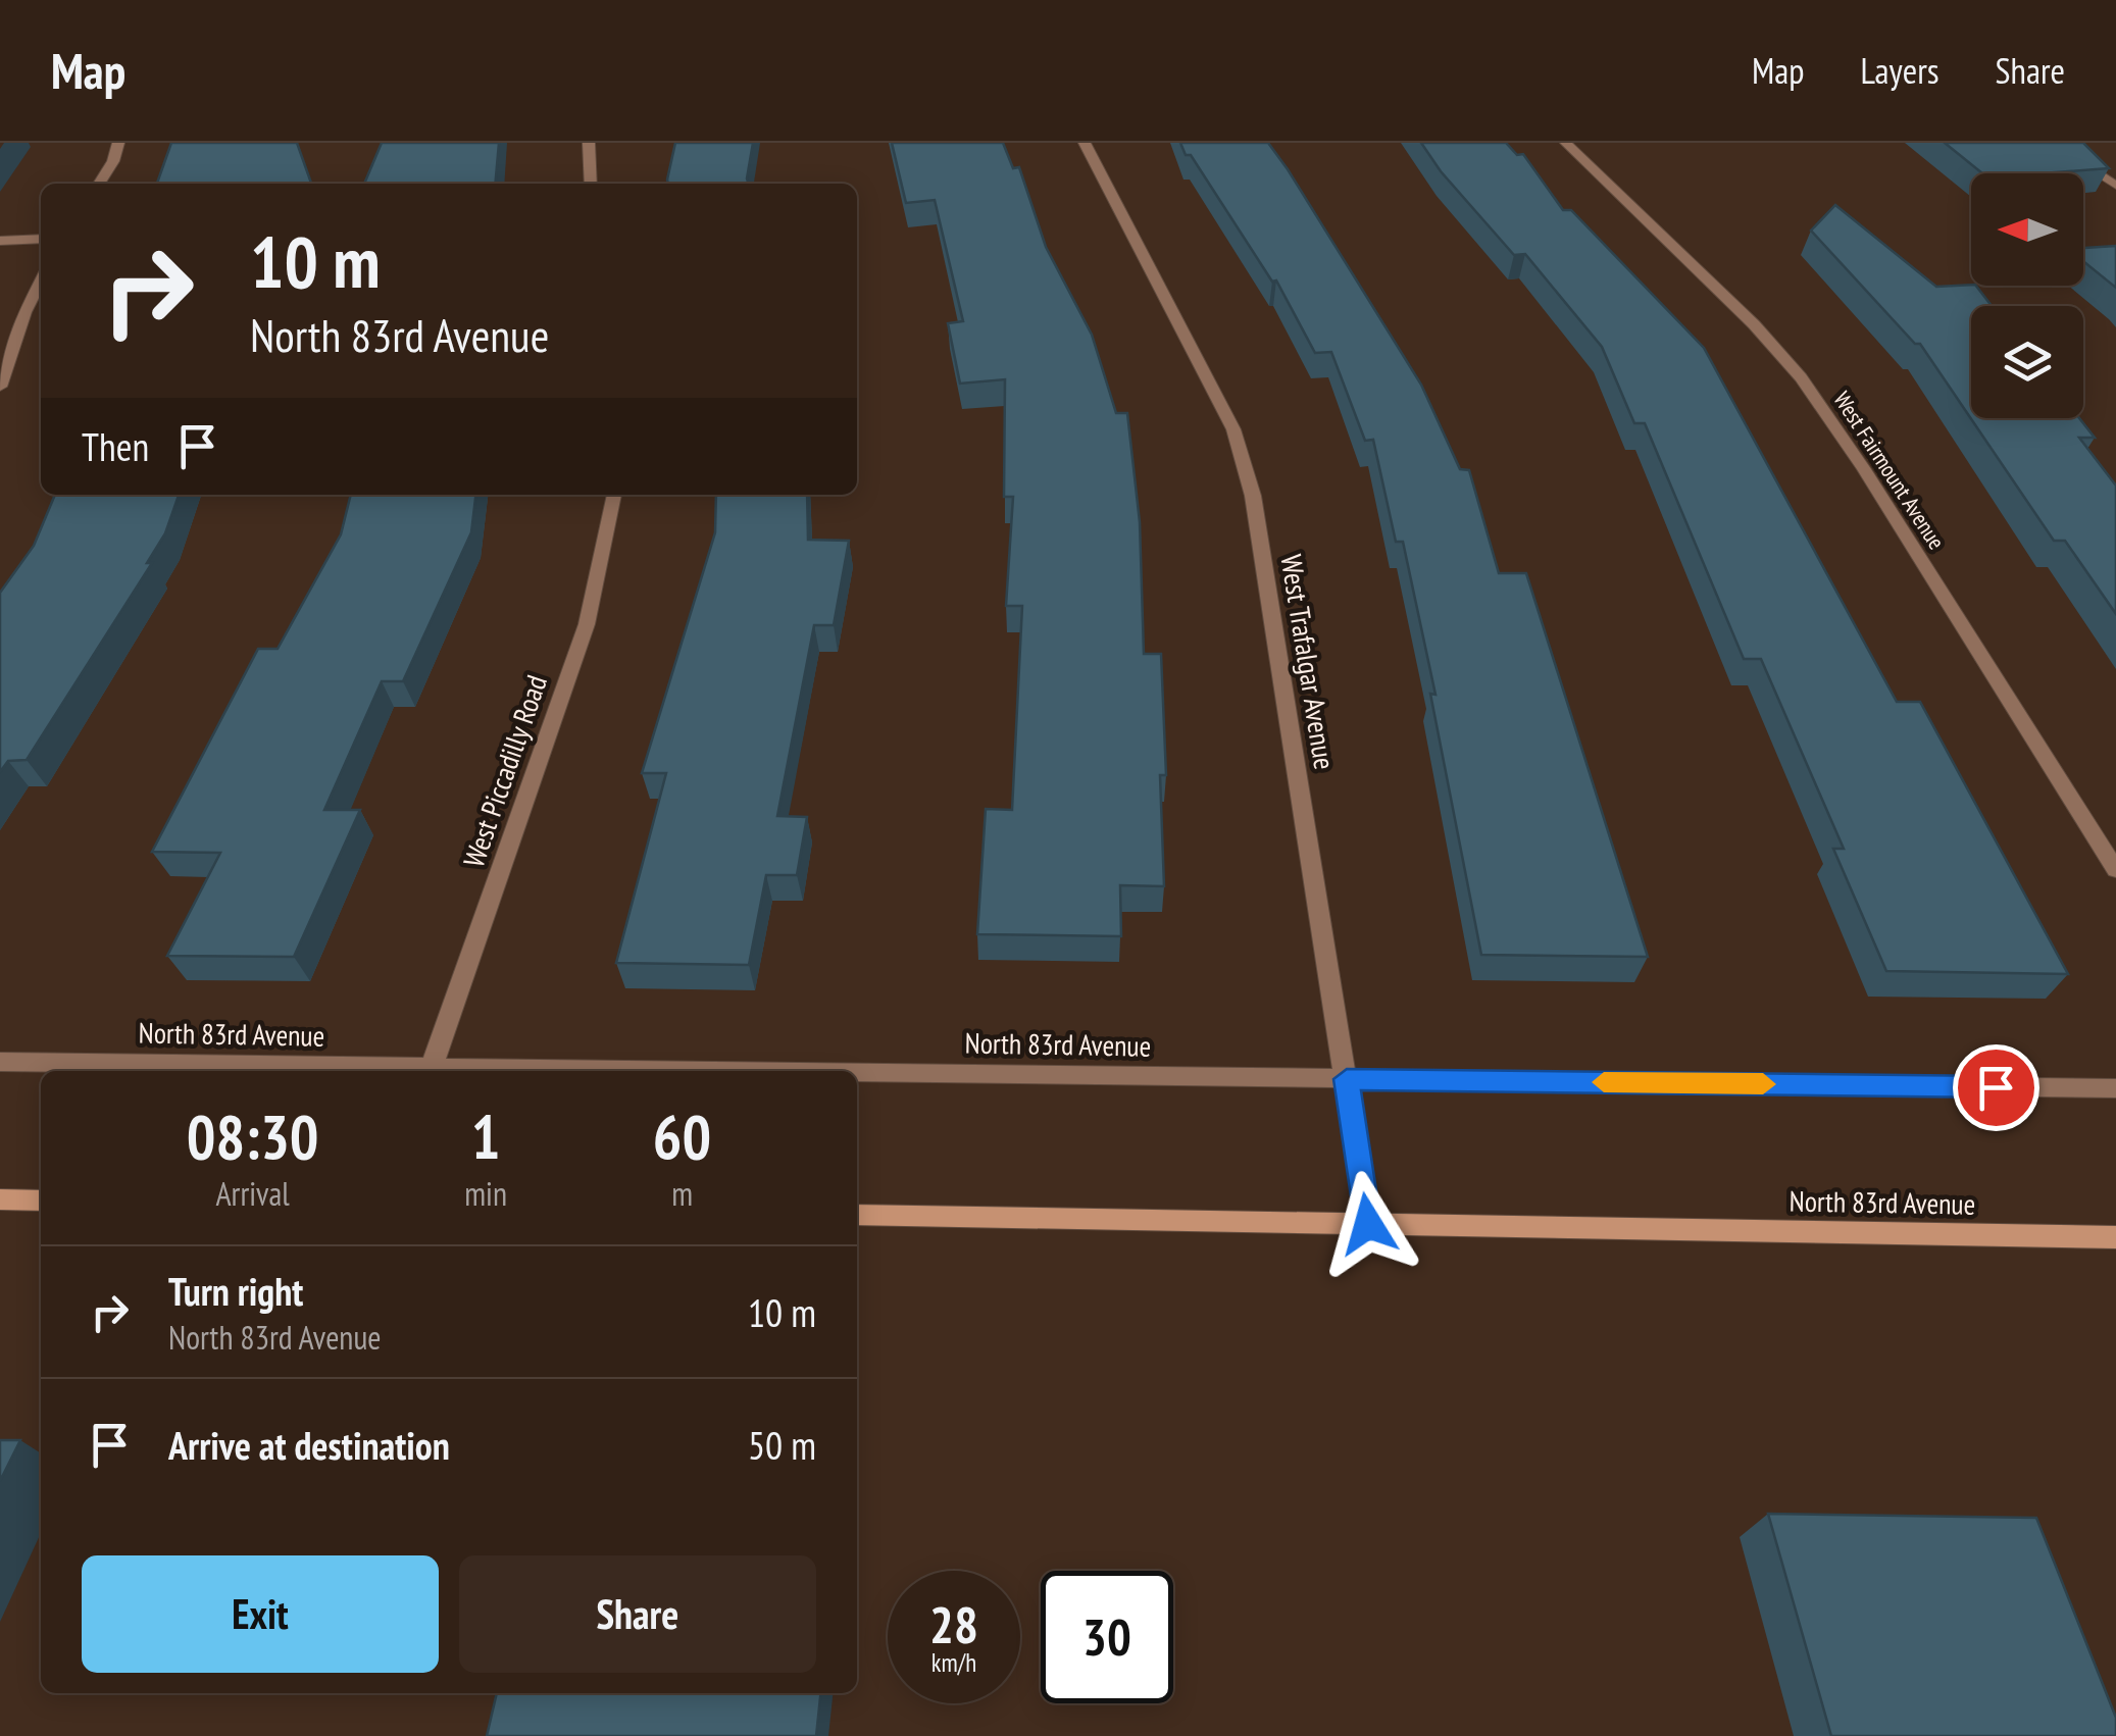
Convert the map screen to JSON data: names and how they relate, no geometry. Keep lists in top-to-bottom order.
{
  "streets": {
    "main road": ["North 83rd Avenue"],
    "street": ["West Fairmount Avenue", "West Trafalgar Avenue", "West Piccadilly Road"]
  },
  "crossings": [
    ["West Trafalgar Avenue", "North 83rd Avenue"],
    ["West Piccadilly Road", "North 83rd Avenue"]
  ],
  "north": "left",
  "page": {
    "header": "Map",
    "nav": ["Map", "Layers", "Share"],
    "turn": ["10 m", "North 83rd Avenue"],
    "then": "Then",
    "eta": [
      "08:30",
      "Arrival",
      "1",
      "min",
      "60",
      "m"
    ],
    "list": [
      {
        "name": "Turn right",
        "note": "North 83rd Avenue",
        "value": "10 m"
      },
      {
        "name": "Arrive at destination",
        "value": "50 m"
      }
    ],
    "buttons": ["Exit", "Share"],
    "speed": "28 km/h",
    "limit": "30"
  }
}
